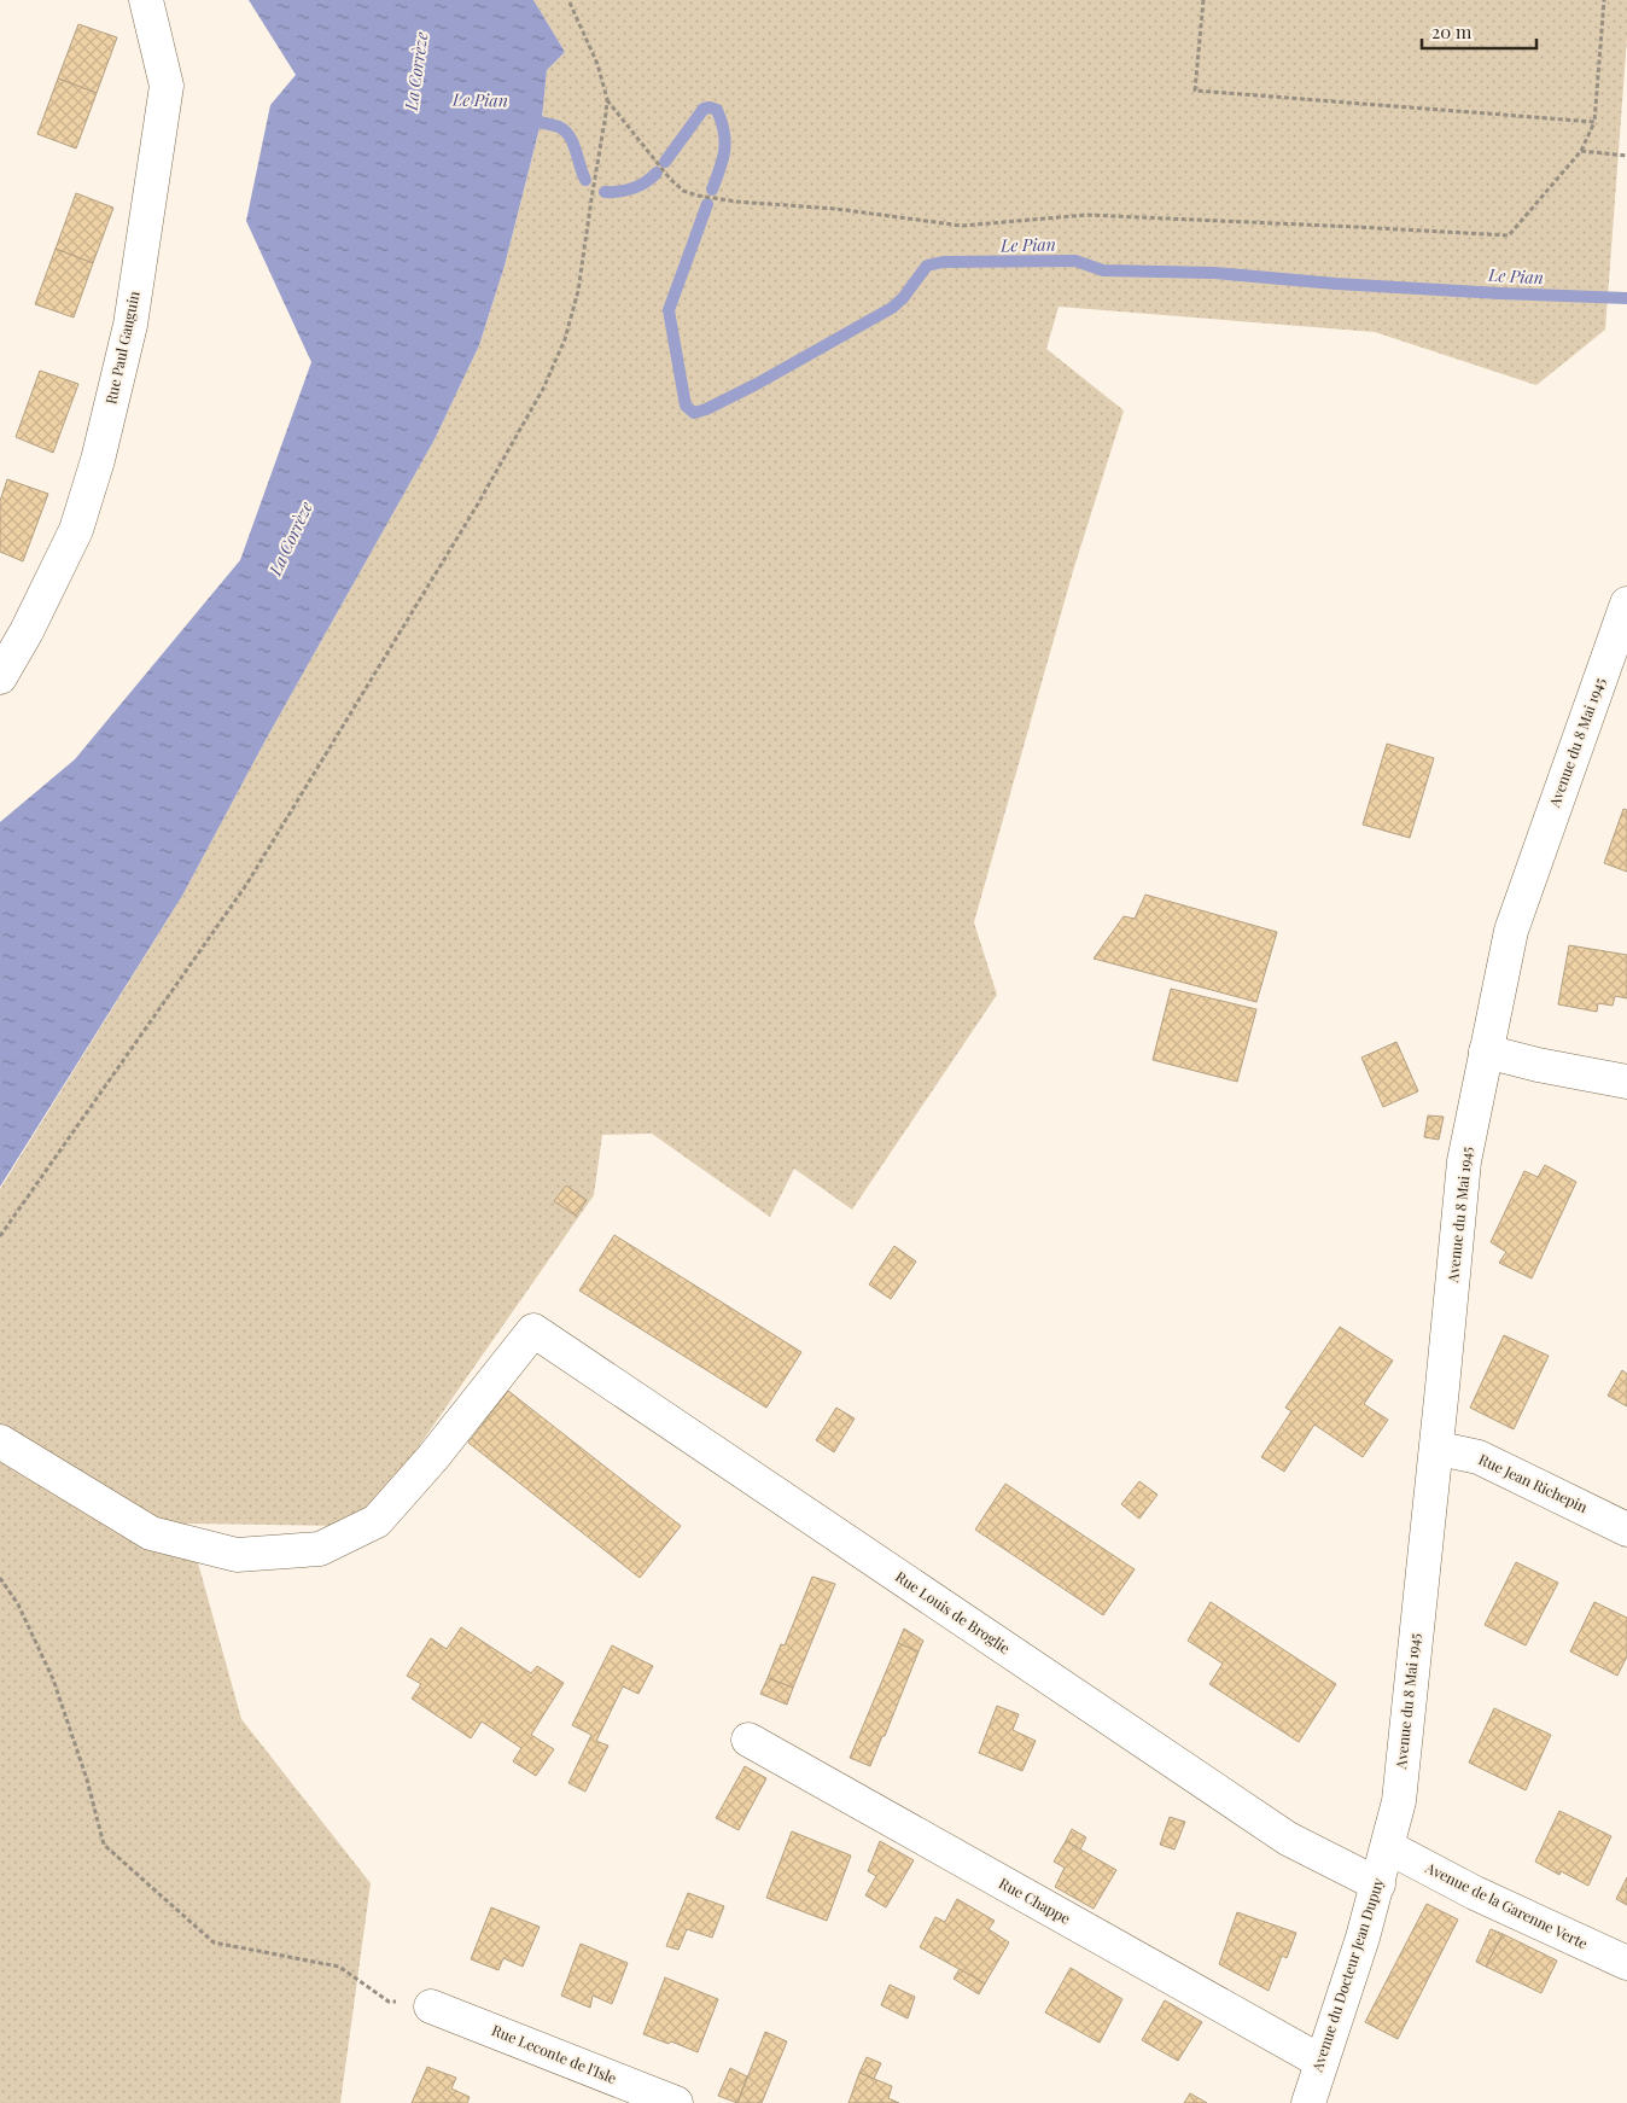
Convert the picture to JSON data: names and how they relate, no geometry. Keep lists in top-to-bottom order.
{
  "streets": {
    "street": [
      "Rue Paul Gauguin",
      "Avenue du 8 Mai 1945",
      "Rue Jean Richepin",
      "Rue Louis de Broglie",
      "Rue Chappe",
      "Avenue de la Garenne Verte",
      "Avenue du Docteur Jean Dupuy",
      "Rue Leconte de l'Isle"
    ]
  },
  "crossings": [
    ["Avenue du 8 Mai 1945", "Rue Jean Richepin"],
    ["Avenue du 8 Mai 1945", "Avenue de la Garenne Verte"],
    ["Avenue du 8 Mai 1945", "Avenue du Docteur Jean Dupuy"],
    ["Rue Louis de Broglie", "Avenue du Docteur Jean Dupuy"],
    ["Rue Chappe", "Avenue du Docteur Jean Dupuy"],
    ["Avenue de la Garenne Verte", "Avenue du Docteur Jean Dupuy"]
  ],
  "water": ["La Corrèze", "Le Pian"],
  "scale_bar": "20 m"
}
